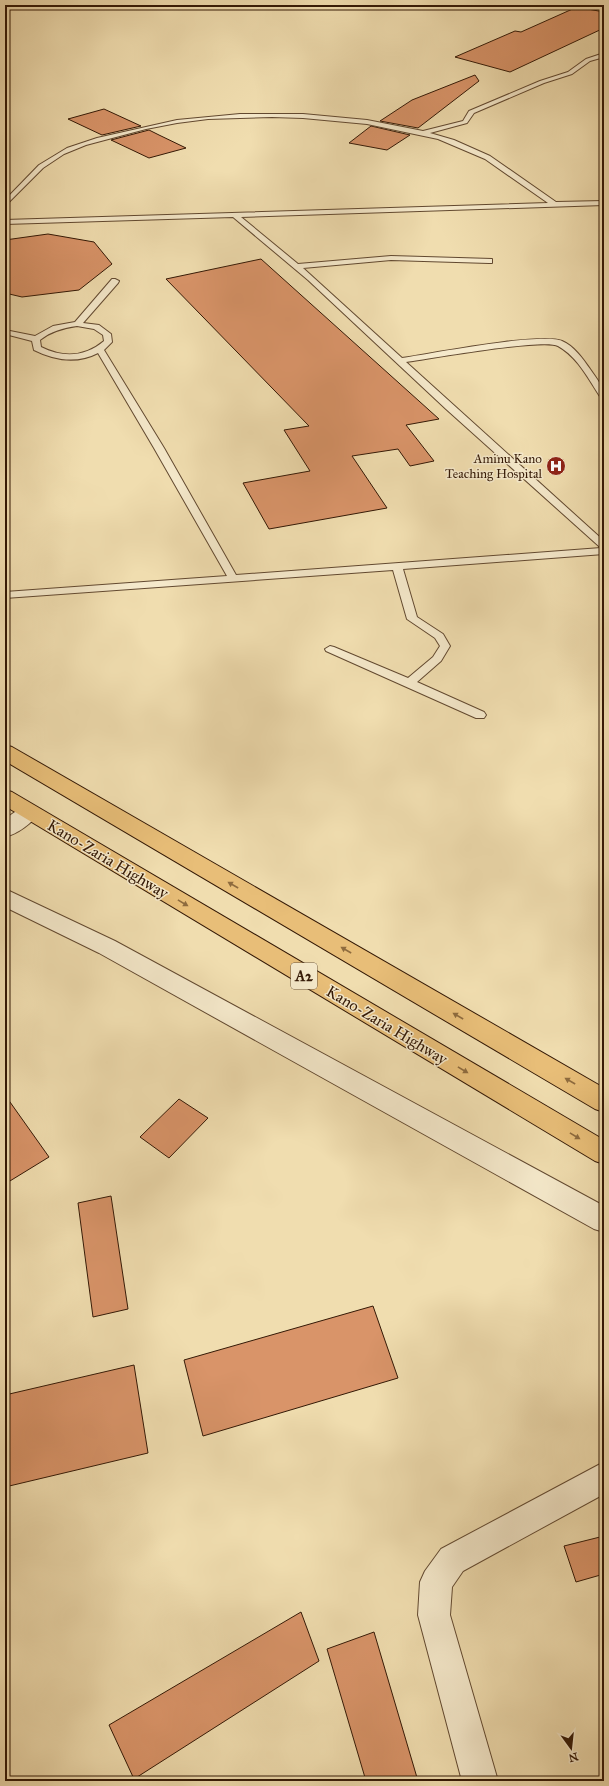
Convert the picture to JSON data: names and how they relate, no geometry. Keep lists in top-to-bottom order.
{
  "streets": {
    "highway": ["Kano-Zaria Highway", "A2"]
  },
  "places": {
    "hospital": ["Aminu Kano Teaching Hospital"]
  },
  "north": "bottom"
}
